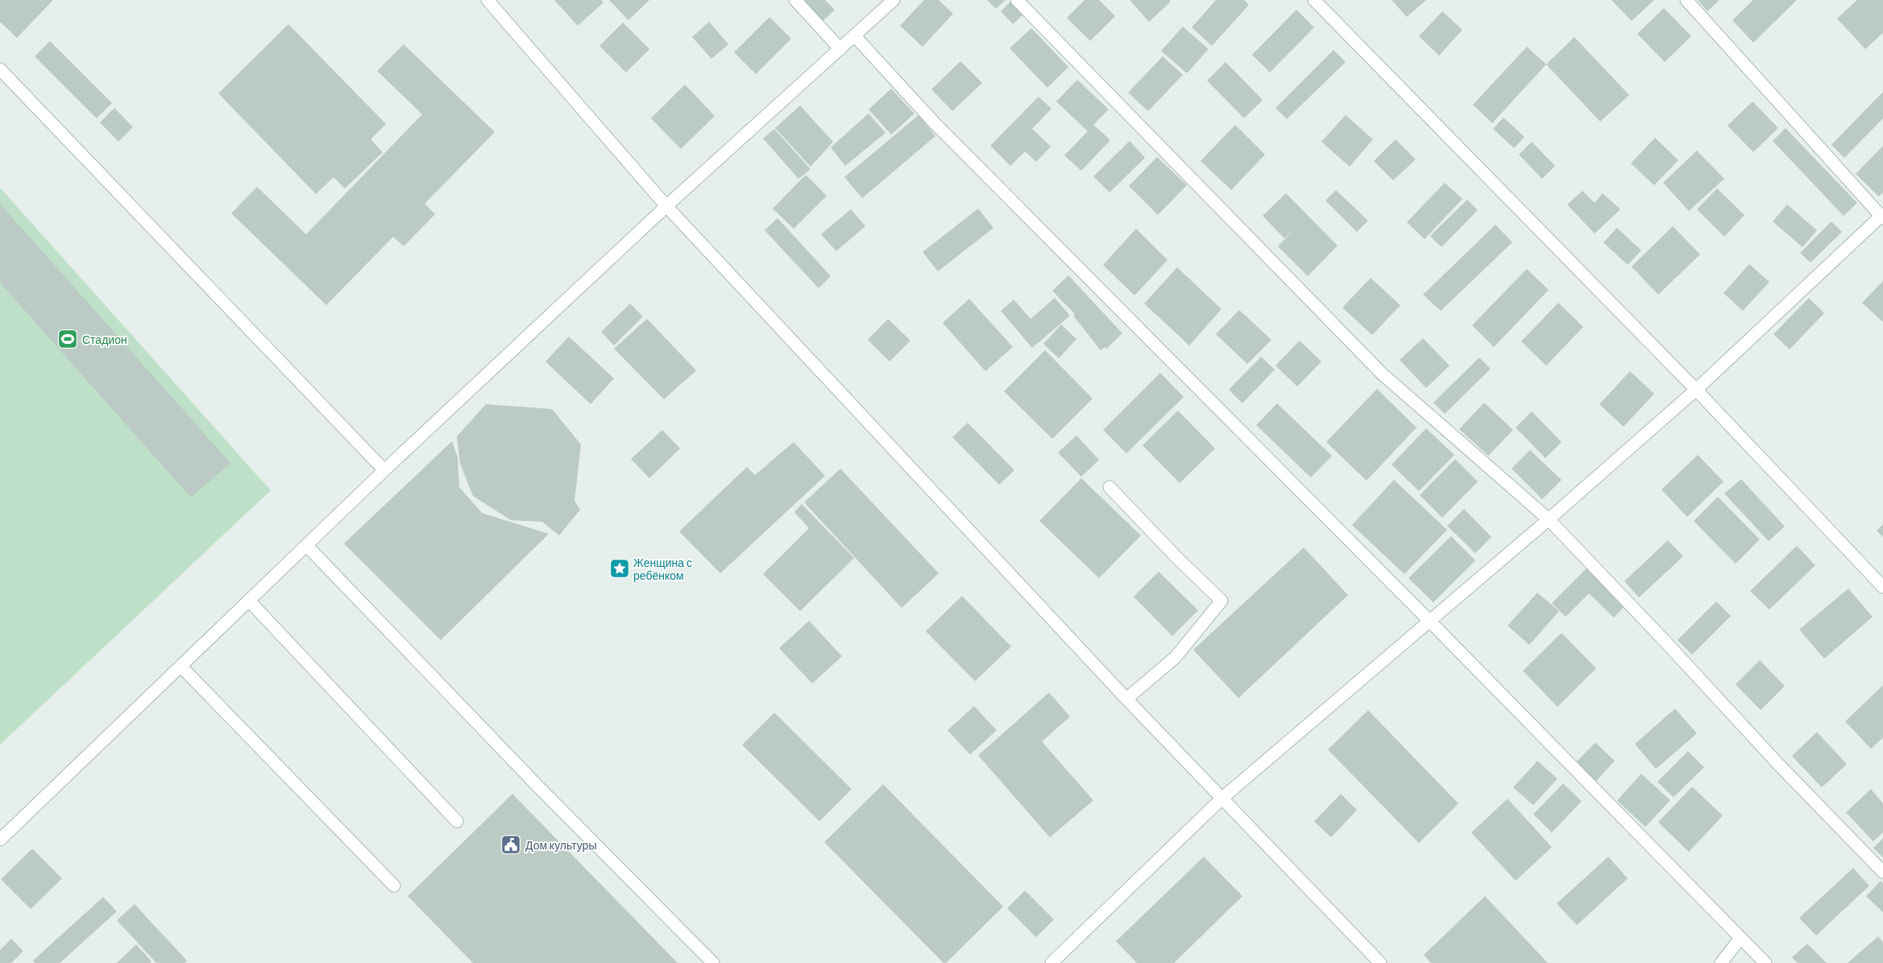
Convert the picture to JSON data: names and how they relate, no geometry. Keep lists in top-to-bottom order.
{
  "places": {
    "sports": ["Стадион"],
    "place": ["Женщина с ребёнком"],
    "public building": ["Дом культуры"]
  }
}
